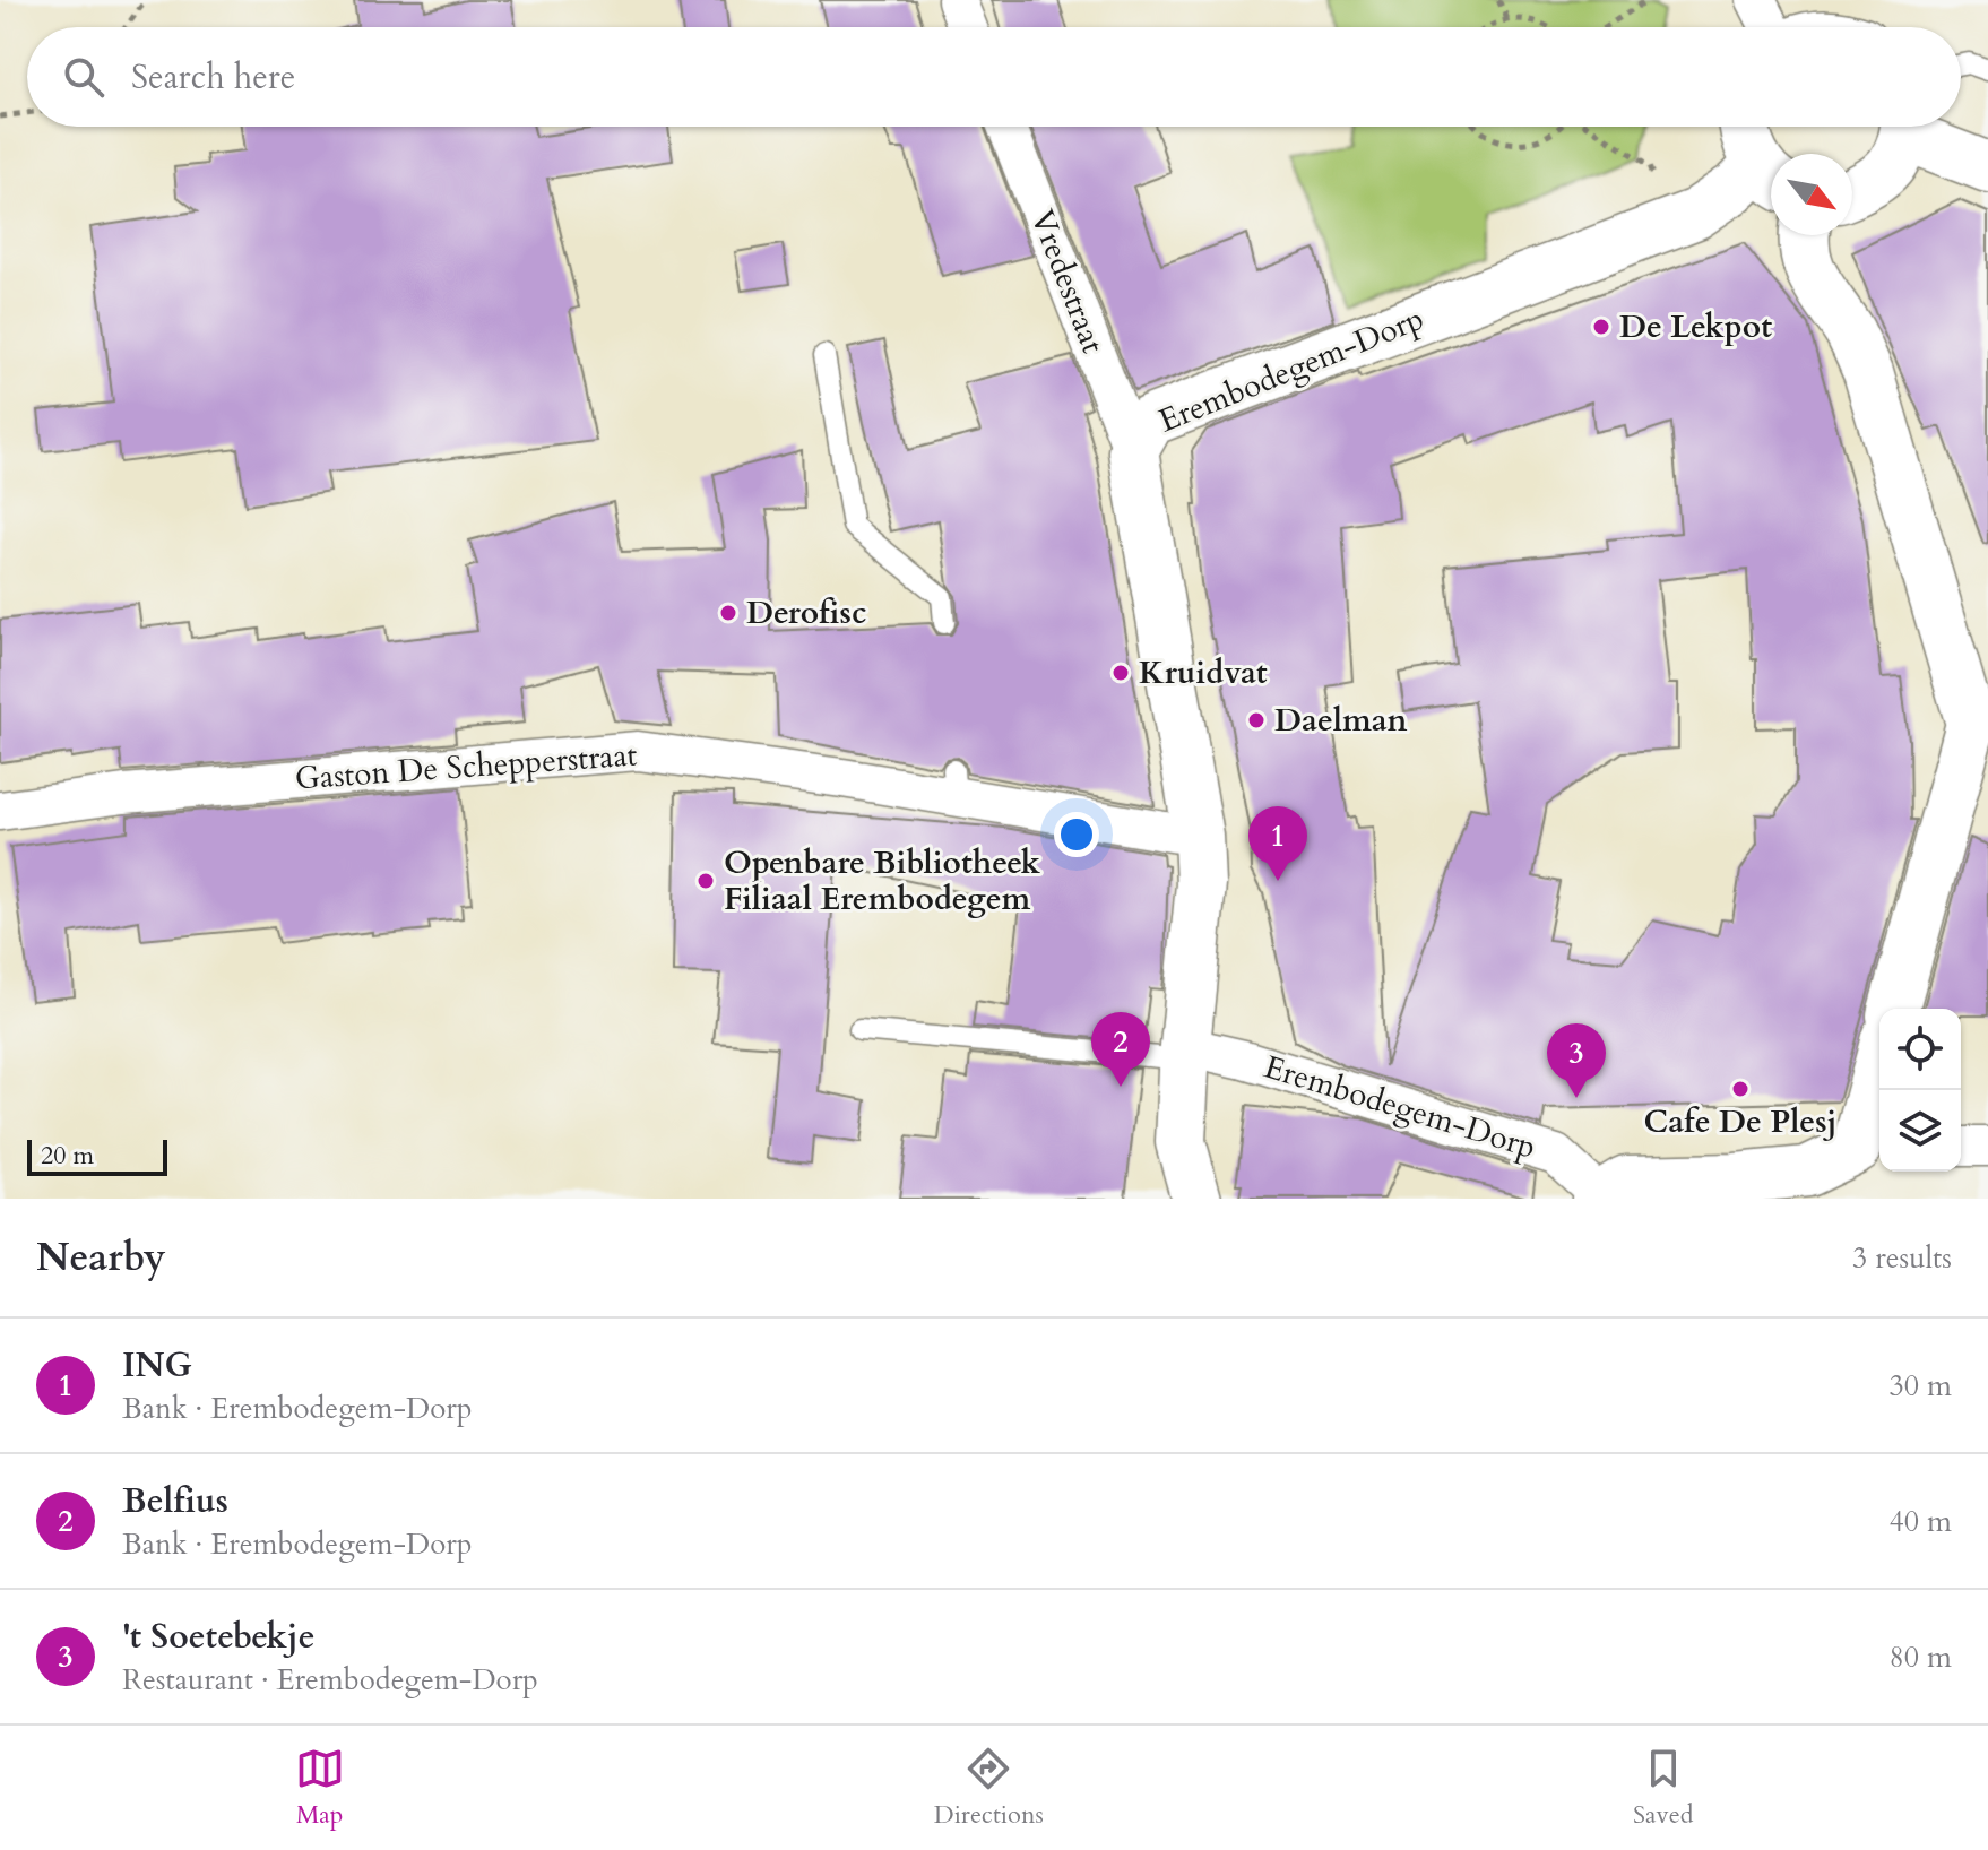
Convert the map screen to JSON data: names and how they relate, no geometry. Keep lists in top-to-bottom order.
{
  "streets": {
    "street": ["Vredestraat", "Erembodegem-Dorp", "Gaston De Schepperstraat"]
  },
  "crossings": [
    ["Vredestraat", "Erembodegem-Dorp"],
    ["Erembodegem-Dorp", "Gaston De Schepperstraat"]
  ],
  "places": [
    "De Lekpot",
    "Derofisc",
    "Kruidvat",
    "Daelman",
    "Openbare Bibliotheek Filiaal Erembodegem",
    "Cafe De Plesj"
  ],
  "scale_bar": "20 m",
  "north": "bottom right",
  "page": {
    "search": "Search here",
    "pins": ["1", "2", "3"],
    "scale": "20 m",
    "heading": ["Nearby", "3 results"],
    "list": [
      {
        "mark": "1",
        "name": "ING",
        "note": "Bank · Erembodegem-Dorp",
        "value": "30 m"
      },
      {
        "mark": "2",
        "name": "Belfius",
        "note": "Bank · Erembodegem-Dorp",
        "value": "40 m"
      },
      {
        "mark": "3",
        "name": "'t Soetebekje",
        "note": "Restaurant · Erembodegem-Dorp",
        "value": "80 m"
      }
    ],
    "nav": ["Map", "Directions", "Saved"]
  }
}
